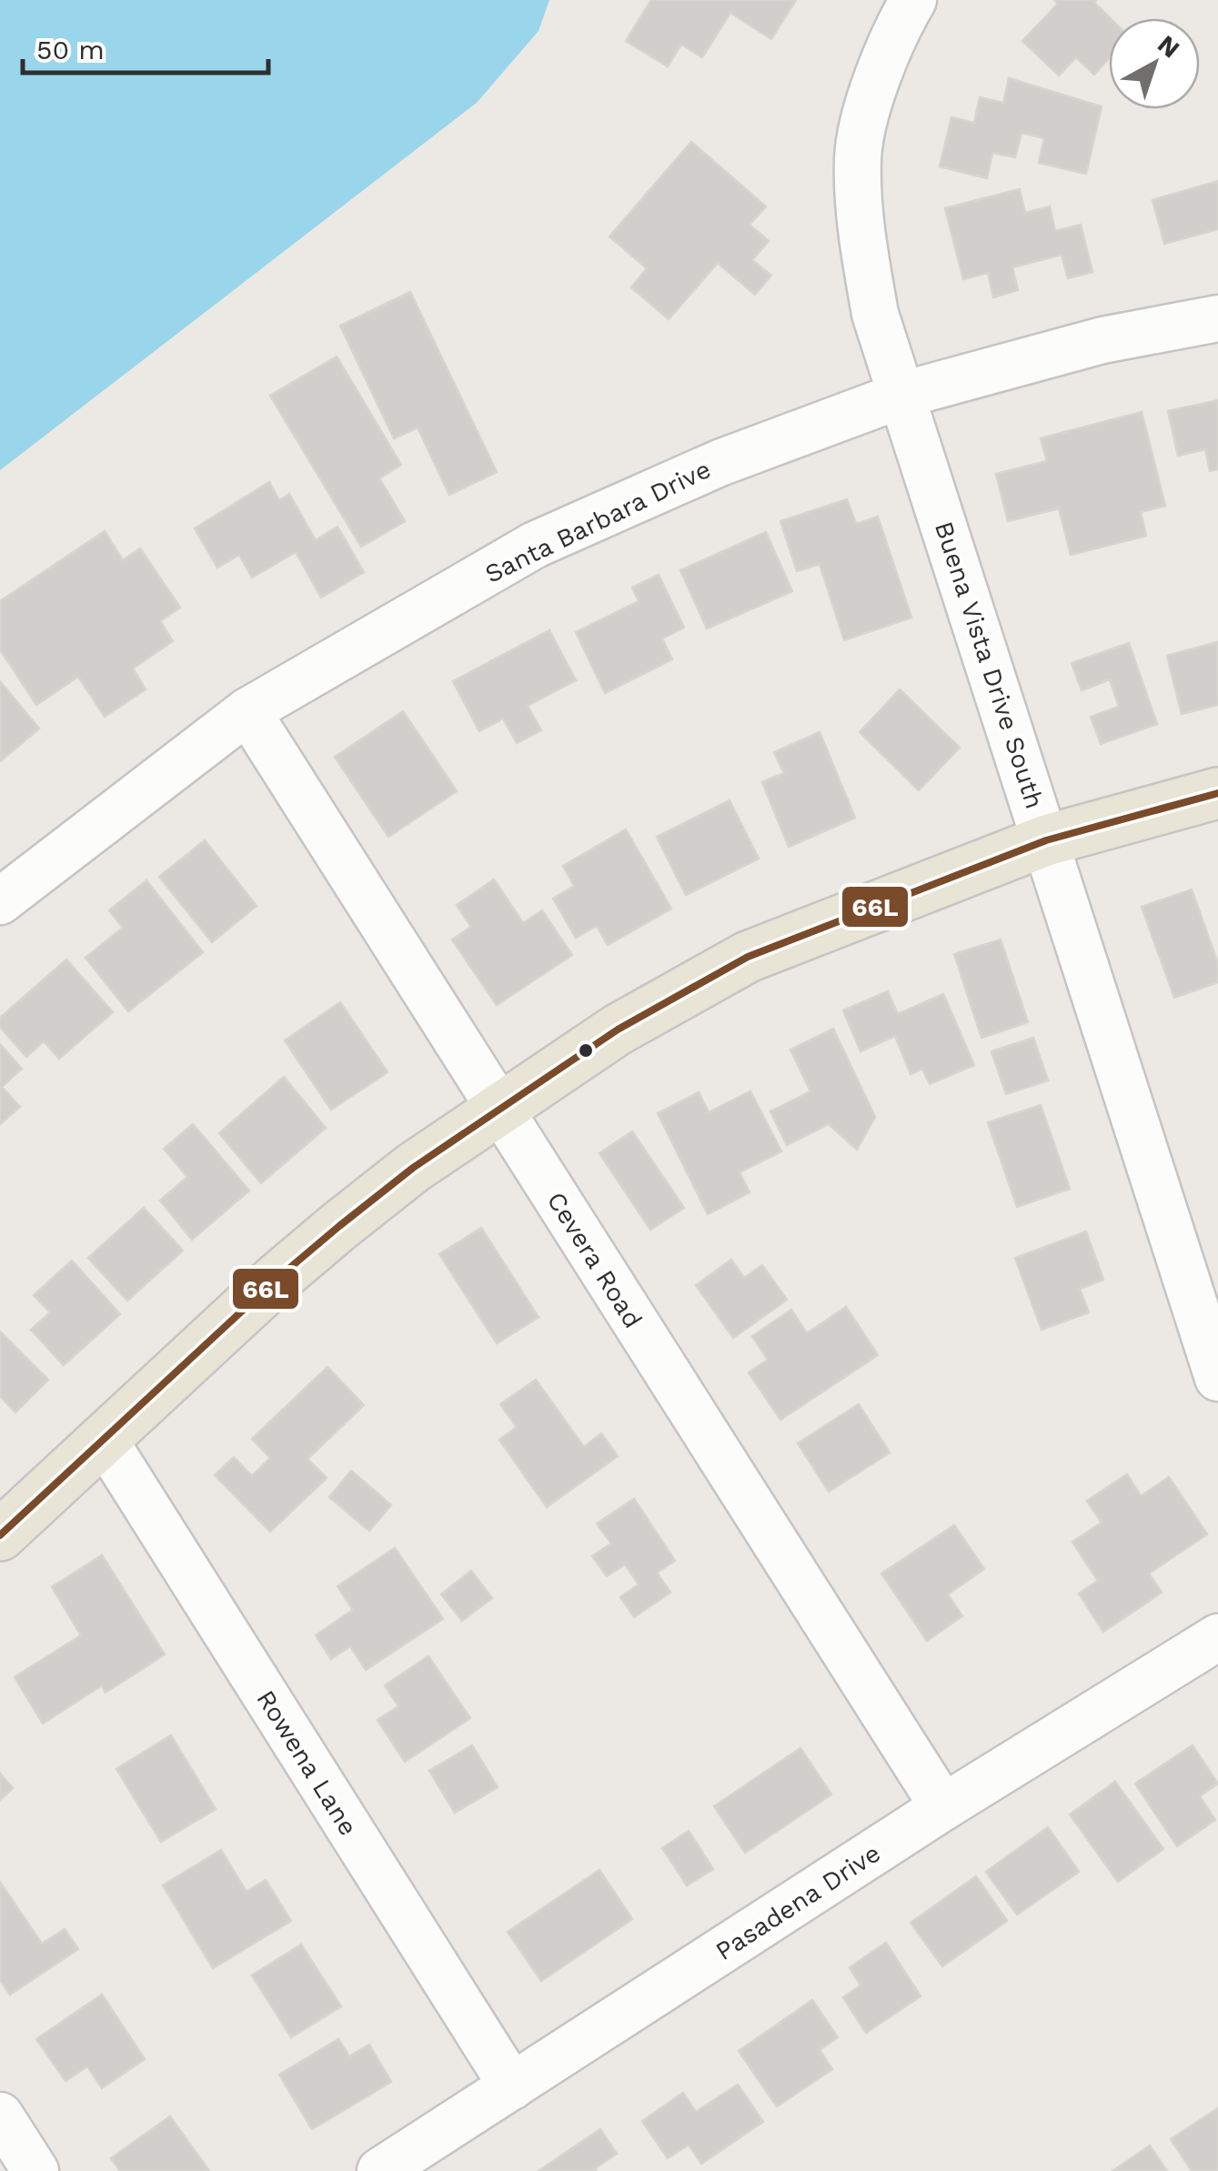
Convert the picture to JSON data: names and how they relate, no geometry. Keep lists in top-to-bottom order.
{
  "streets": {
    "street": [
      "Santa Barbara Drive",
      "Buena Vista Drive South",
      "Cevera Road",
      "Rowena Lane",
      "Pasadena Drive"
    ]
  },
  "crossings": [
    ["Santa Barbara Drive", "Buena Vista Drive South"],
    ["Santa Barbara Drive", "Cevera Road"],
    ["Cevera Road", "Pasadena Drive"],
    ["Rowena Lane", "Pasadena Drive"]
  ],
  "lines": ["transit line 66L"],
  "scale_bar": "50 m",
  "north": "top right"
}
